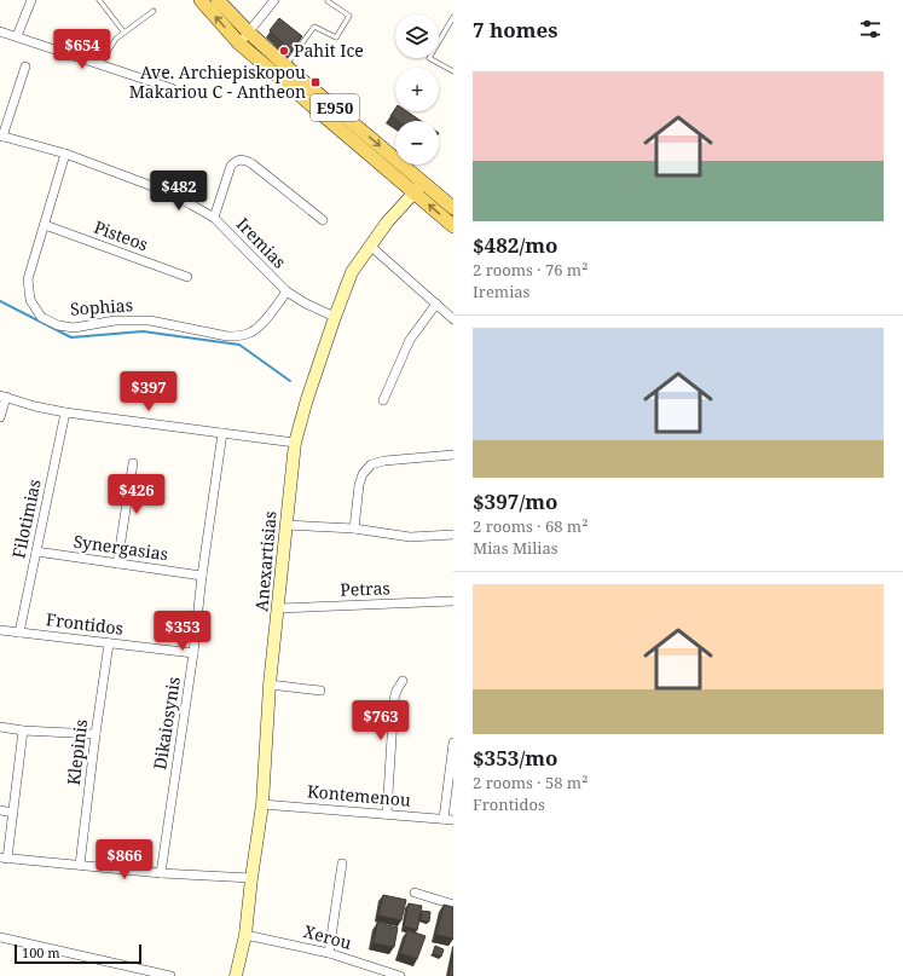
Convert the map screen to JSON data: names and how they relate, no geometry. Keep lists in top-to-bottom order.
{
  "streets": {
    "main road": ["E950"],
    "street": [
      "Pisteos",
      "Iremias",
      "Sophias",
      "Filotimias",
      "Synergasias",
      "Anexartisias",
      "Petras",
      "Frontidos",
      "Dikaiosynis",
      "Klepinis",
      "Kontemenou",
      "Xerou"
    ]
  },
  "crossings": [
    ["E950", "Anexartisias"],
    ["Pisteos", "Sophias"],
    ["Iremias", "Sophias"],
    ["Iremias", "Anexartisias"],
    ["Filotimias", "Synergasias"],
    ["Filotimias", "Frontidos"],
    ["Synergasias", "Dikaiosynis"],
    ["Anexartisias", "Petras"],
    ["Anexartisias", "Kontemenou"],
    ["Anexartisias", "Xerou"],
    ["Frontidos", "Dikaiosynis"],
    ["Frontidos", "Klepinis"]
  ],
  "places": {
    "other": ["Pahit Ice"],
    "transit": ["Ave. Archiepiskopou Makariou C - Antheon"]
  },
  "scale_bar": "100 m",
  "page": {
    "heading": "7 homes",
    "map_buttons": ["+", "−"],
    "price": [
      "$654",
      "$482",
      "$397",
      "$426",
      "$353",
      "$763",
      "$866"
    ],
    "list": [
      {
        "name": "$482/mo",
        "note": "2 rooms · 76 m² · Iremias"
      },
      {
        "name": "$397/mo",
        "note": "2 rooms · 68 m² · Mias Milias"
      },
      {
        "name": "$353/mo",
        "note": "2 rooms · 58 m² · Frontidos"
      }
    ],
    "scale": "100 m"
  }
}
